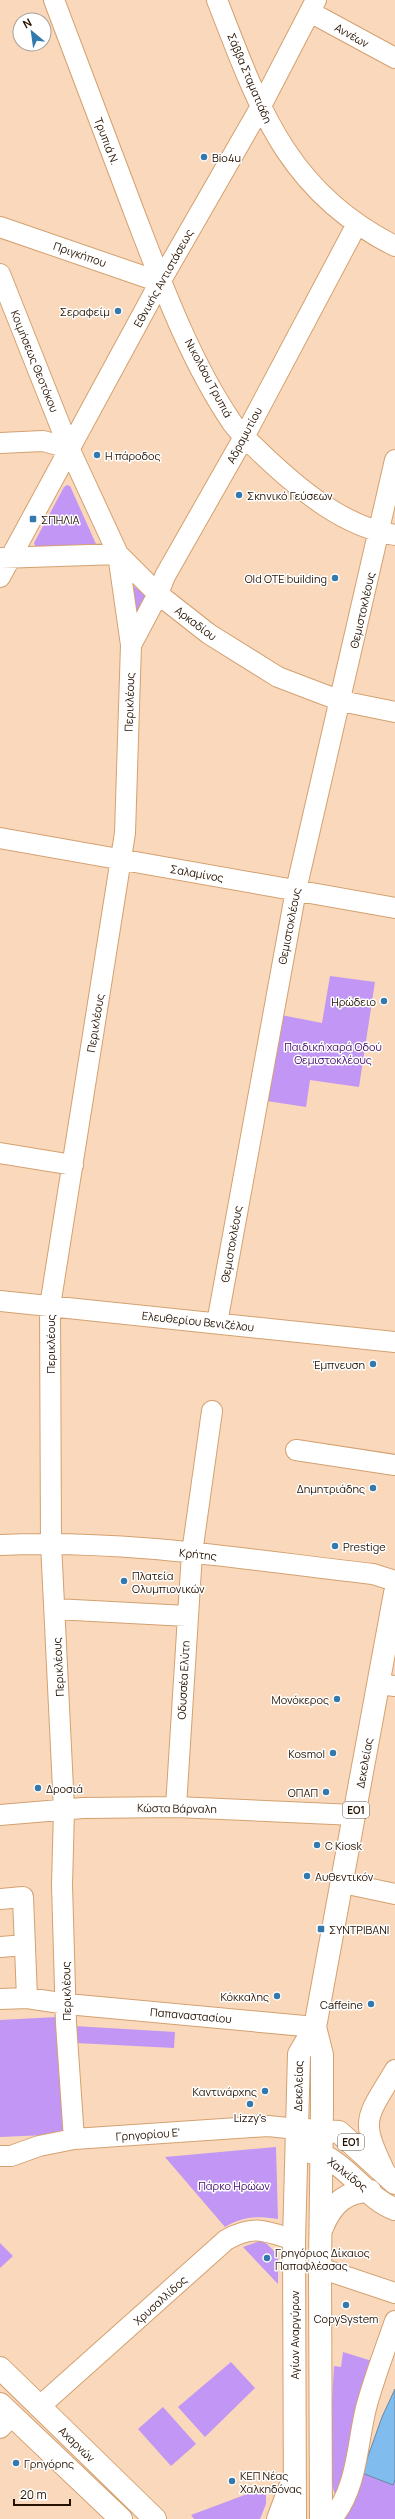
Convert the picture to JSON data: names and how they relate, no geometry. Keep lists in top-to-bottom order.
{
  "streets": {
    "main road": [
      "Δεκελείας",
      "ΕΟ1",
      "Χαλκίδος",
      "Αγίων Αναργύρων",
      "Αχαρνών"
    ],
    "street": [
      "Αννέων",
      "Σάββα Σταματιάδη",
      "Τρυπιά Ν.",
      "Πριγκήπου",
      "Εθνικής Αντιστάσεως",
      "Κοιμήσεως Θεοτόκου",
      "Νικολάου Τρυπιά",
      "Αδραμυτίου",
      "Θεμιστοκλέους",
      "Αρκαδίου",
      "Περικλέους",
      "Σαλαμίνος",
      "Ελευθερίου Βενιζέλου",
      "Κρήτης",
      "Οδυσσέα Ελύτη",
      "Κώστα Βάρναλη",
      "Παπαναστασίου",
      "Γρηγορίου Ε'",
      "Χρυσαλλίδος"
    ]
  },
  "crossings": [
    ["Αννέων", "Εθνικής Αντιστάσεως"],
    ["Σάββα Σταματιάδη", "Εθνικής Αντιστάσεως"],
    ["Σάββα Σταματιάδη", "Αδραμυτίου"],
    ["Τρυπιά Ν.", "Πριγκήπου"],
    ["Τρυπιά Ν.", "Εθνικής Αντιστάσεως"],
    ["Τρυπιά Ν.", "Νικολάου Τρυπιά"],
    ["Πριγκήπου", "Εθνικής Αντιστάσεως"],
    ["Πριγκήπου", "Νικολάου Τρυπιά"],
    ["Εθνικής Αντιστάσεως", "Κοιμήσεως Θεοτόκου"],
    ["Εθνικής Αντιστάσεως", "Νικολάου Τρυπιά"],
    ["Εθνικής Αντιστάσεως", "Αρκαδίου"],
    ["Κοιμήσεως Θεοτόκου", "Αρκαδίου"],
    ["Νικολάου Τρυπιά", "Αδραμυτίου"],
    ["Νικολάου Τρυπιά", "Θεμιστοκλέους"],
    ["Αδραμυτίου", "Αρκαδίου"],
    ["Αδραμυτίου", "Περικλέους"],
    ["Θεμιστοκλέους", "Αρκαδίου"],
    ["Θεμιστοκλέους", "Σαλαμίνος"],
    ["Θεμιστοκλέους", "Ελευθερίου Βενιζέλου"],
    ["Αρκαδίου", "Περικλέους"],
    ["Περικλέους", "Σαλαμίνος"],
    ["Περικλέους", "Ελευθερίου Βενιζέλου"],
    ["Περικλέους", "Κρήτης"],
    ["Περικλέους", "Κώστα Βάρναλη"],
    ["Περικλέους", "Παπαναστασίου"],
    ["Περικλέους", "Γρηγορίου Ε'"],
    ["Κρήτης", "Οδυσσέα Ελύτη"],
    ["Οδυσσέα Ελύτη", "Κώστα Βάρναλη"],
    ["Δεκελείας", "Κώστα Βάρναλη"],
    ["Δεκελείας", "ΕΟ1"],
    ["Δεκελείας", "Παπαναστασίου"],
    ["Δεκελείας", "Γρηγορίου Ε'"],
    ["Δεκελείας", "Χαλκίδος"],
    ["Δεκελείας", "Αγίων Αναργύρων"],
    ["ΕΟ1", "Χαλκίδος"],
    ["Γρηγορίου Ε'", "Χαλκίδος"],
    ["Χαλκίδος", "Αγίων Αναργύρων"],
    ["Χρυσαλλίδος", "Αγίων Αναργύρων"],
    ["Χρυσαλλίδος", "Αχαρνών"]
  ],
  "parks": ["Παιδική χαρά Οδού Θεμιστοκλέους", "Πάρκο Ηρώων"],
  "places": {
    "other": [
      "Bio4u",
      "Σεραφείμ",
      "Η πάροδος",
      "Σκηνικό Γεύσεων",
      "Old OTE building",
      "Ηρώδειο",
      "Έμπνευση",
      "Δημητριάδης",
      "Prestige",
      "Πλατεία Ολυμπιονικών",
      "Μονόκερος",
      "Kosmol",
      "Δροσιά",
      "ΟΠΑΠ",
      "C Kiosk",
      "Αυθεντικόν",
      "Κόκκαλης",
      "Caffeine",
      "Καντινάρχης",
      "Lizzy's",
      "Γρηγόριος Δίκαιος Παπαφλέσσας",
      "CopySystem",
      "Γρηγόρης",
      "ΚΕΠ Νέας Χαλκηδόνας"
    ],
    "transit": ["ΣΠΗΛΙΑ", "ΣΥΝΤΡΙΒΑΝΙ"]
  },
  "scale_bar": "20 m",
  "north": "top left"
}
